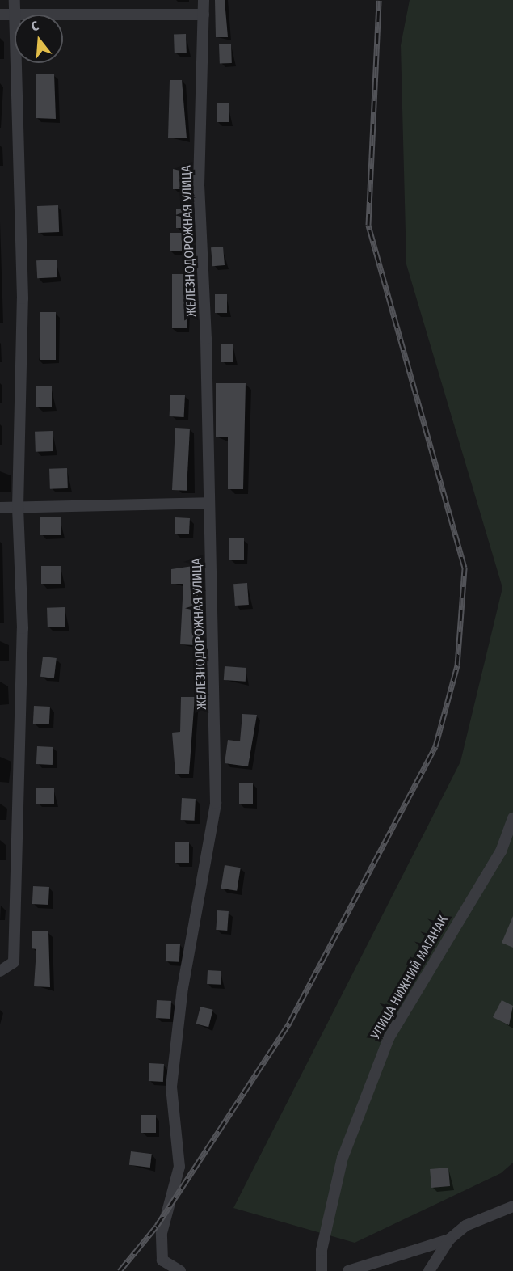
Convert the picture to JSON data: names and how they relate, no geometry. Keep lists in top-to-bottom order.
{
  "streets": {
    "street": ["ЖЕЛЕЗНОДОРОЖНАЯ УЛИЦА", "УЛИЦА НИЖНИЙ МАГАНАК"]
  },
  "north": "top"
}
